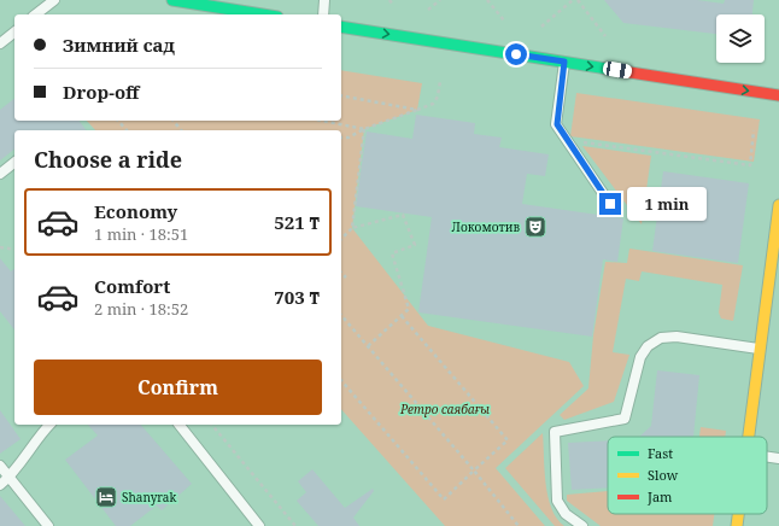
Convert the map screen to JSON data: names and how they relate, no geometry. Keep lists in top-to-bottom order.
{
  "parks": ["Ретро саябағы"],
  "places": {
    "theatre": ["Локомотив"],
    "hotel": ["Shanyrak"]
  },
  "legend": ["Fast", "Slow", "Jam"],
  "page": {
    "banner": ["Зимний сад", "Drop-off"],
    "heading": "Choose a ride",
    "bubble": "1 min",
    "list": [
      {
        "name": "Economy",
        "note": "1 min · 18:51",
        "value": "521 ₸"
      },
      {
        "name": "Comfort",
        "note": "2 min · 18:52",
        "value": "703 ₸"
      }
    ],
    "buttons": "Confirm"
  }
}
